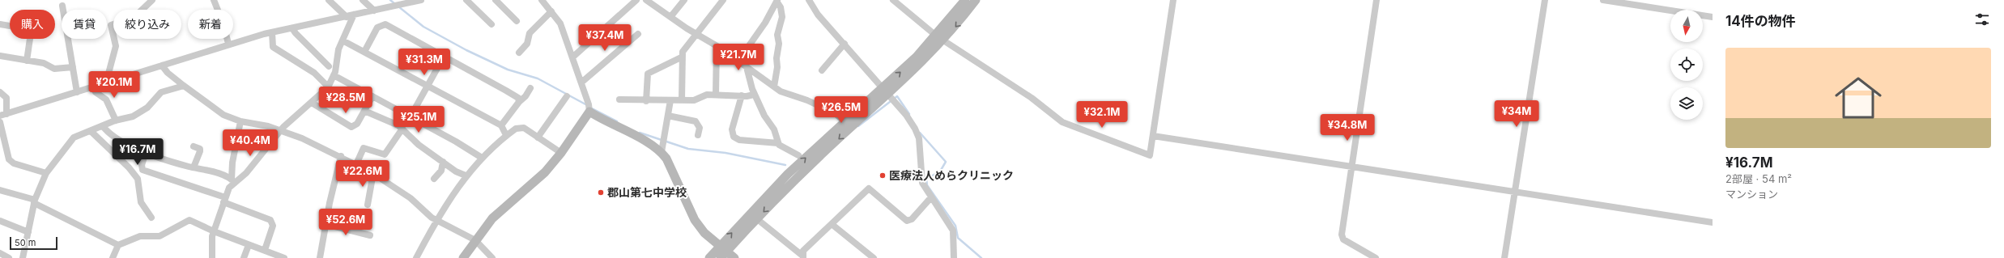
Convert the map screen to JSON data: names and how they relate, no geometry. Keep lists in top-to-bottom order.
{
  "places": ["医療法人めらクリニック", "郡山第七中学校"],
  "scale_bar": "50 m",
  "north": "bottom",
  "page": {
    "heading": "14件の物件",
    "chip": [
      "購入",
      "賃貸",
      "絞り込み",
      "新着"
    ],
    "price": [
      "¥37.4M",
      "¥21.7M",
      "¥31.3M",
      "¥20.1M",
      "¥28.5M",
      "¥26.5M",
      "¥34M",
      "¥32.1M",
      "¥25.1M",
      "¥34.8M",
      "¥40.4M",
      "¥16.7M",
      "¥22.6M",
      "¥52.6M"
    ],
    "list": [
      {
        "name": "¥16.7M",
        "note": "2部屋 · 54 m² · マンション"
      }
    ],
    "scale": "50 m"
  }
}
